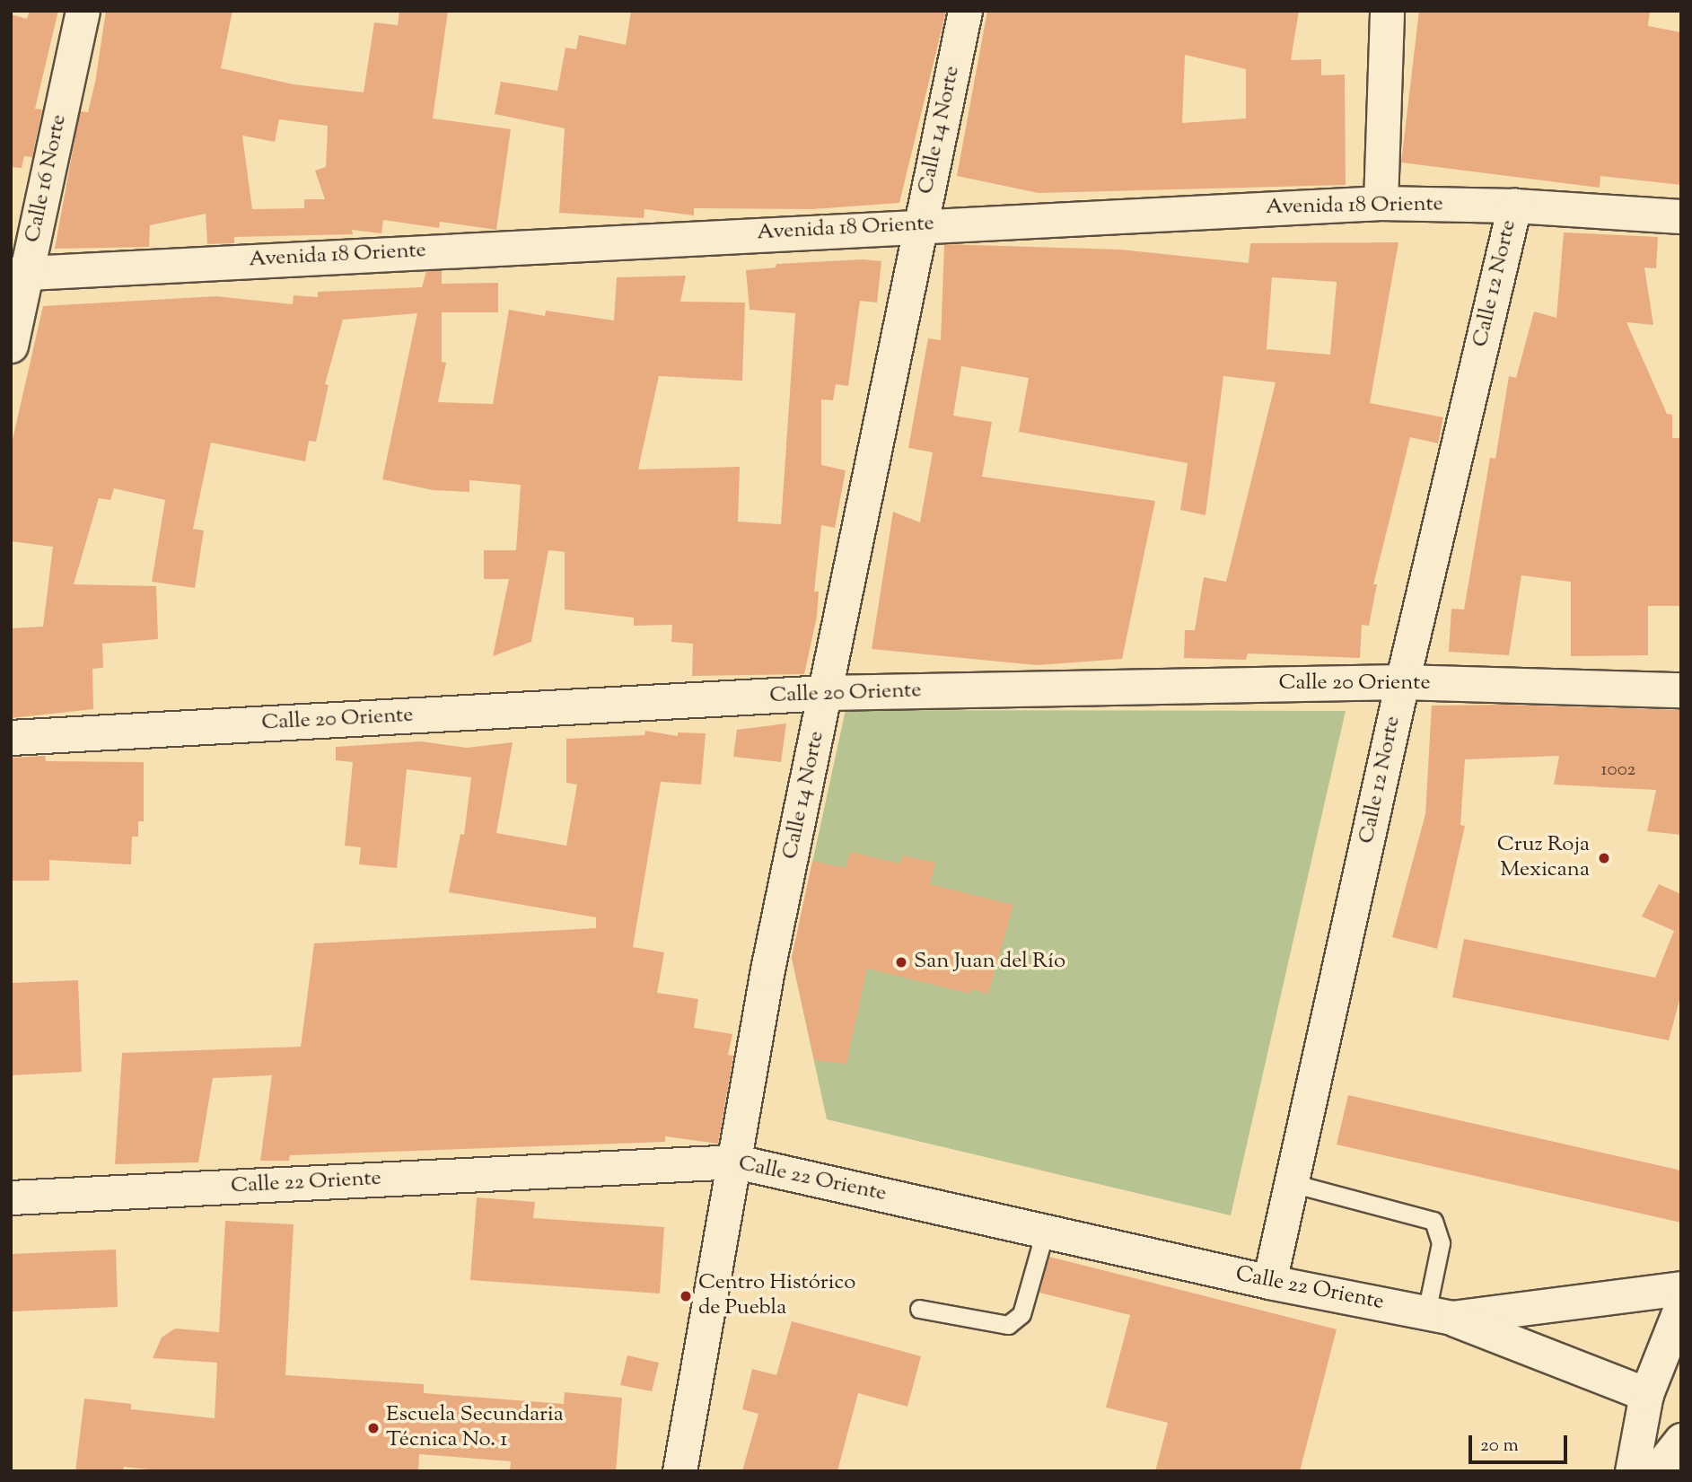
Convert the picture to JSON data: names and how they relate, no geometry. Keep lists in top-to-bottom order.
{
  "streets": {
    "street": [
      "Calle 14 Norte",
      "Calle 16 Norte",
      "Avenida 18 Oriente",
      "Calle 12 Norte",
      "Calle 20 Oriente",
      "Calle 22 Oriente"
    ]
  },
  "crossings": [
    ["Calle 14 Norte", "Avenida 18 Oriente"],
    ["Calle 14 Norte", "Calle 20 Oriente"],
    ["Calle 14 Norte", "Calle 22 Oriente"],
    ["Calle 16 Norte", "Avenida 18 Oriente"],
    ["Avenida 18 Oriente", "Calle 12 Norte"],
    ["Calle 12 Norte", "Calle 20 Oriente"],
    ["Calle 12 Norte", "Calle 22 Oriente"]
  ],
  "places": [
    "Cruz Roja Mexicana",
    "San Juan del Río",
    "Centro Histórico de Puebla",
    "Escuela Secundaria Técnica No. 1"
  ],
  "house_numbers": ["1002"],
  "scale_bar": "20 m"
}
